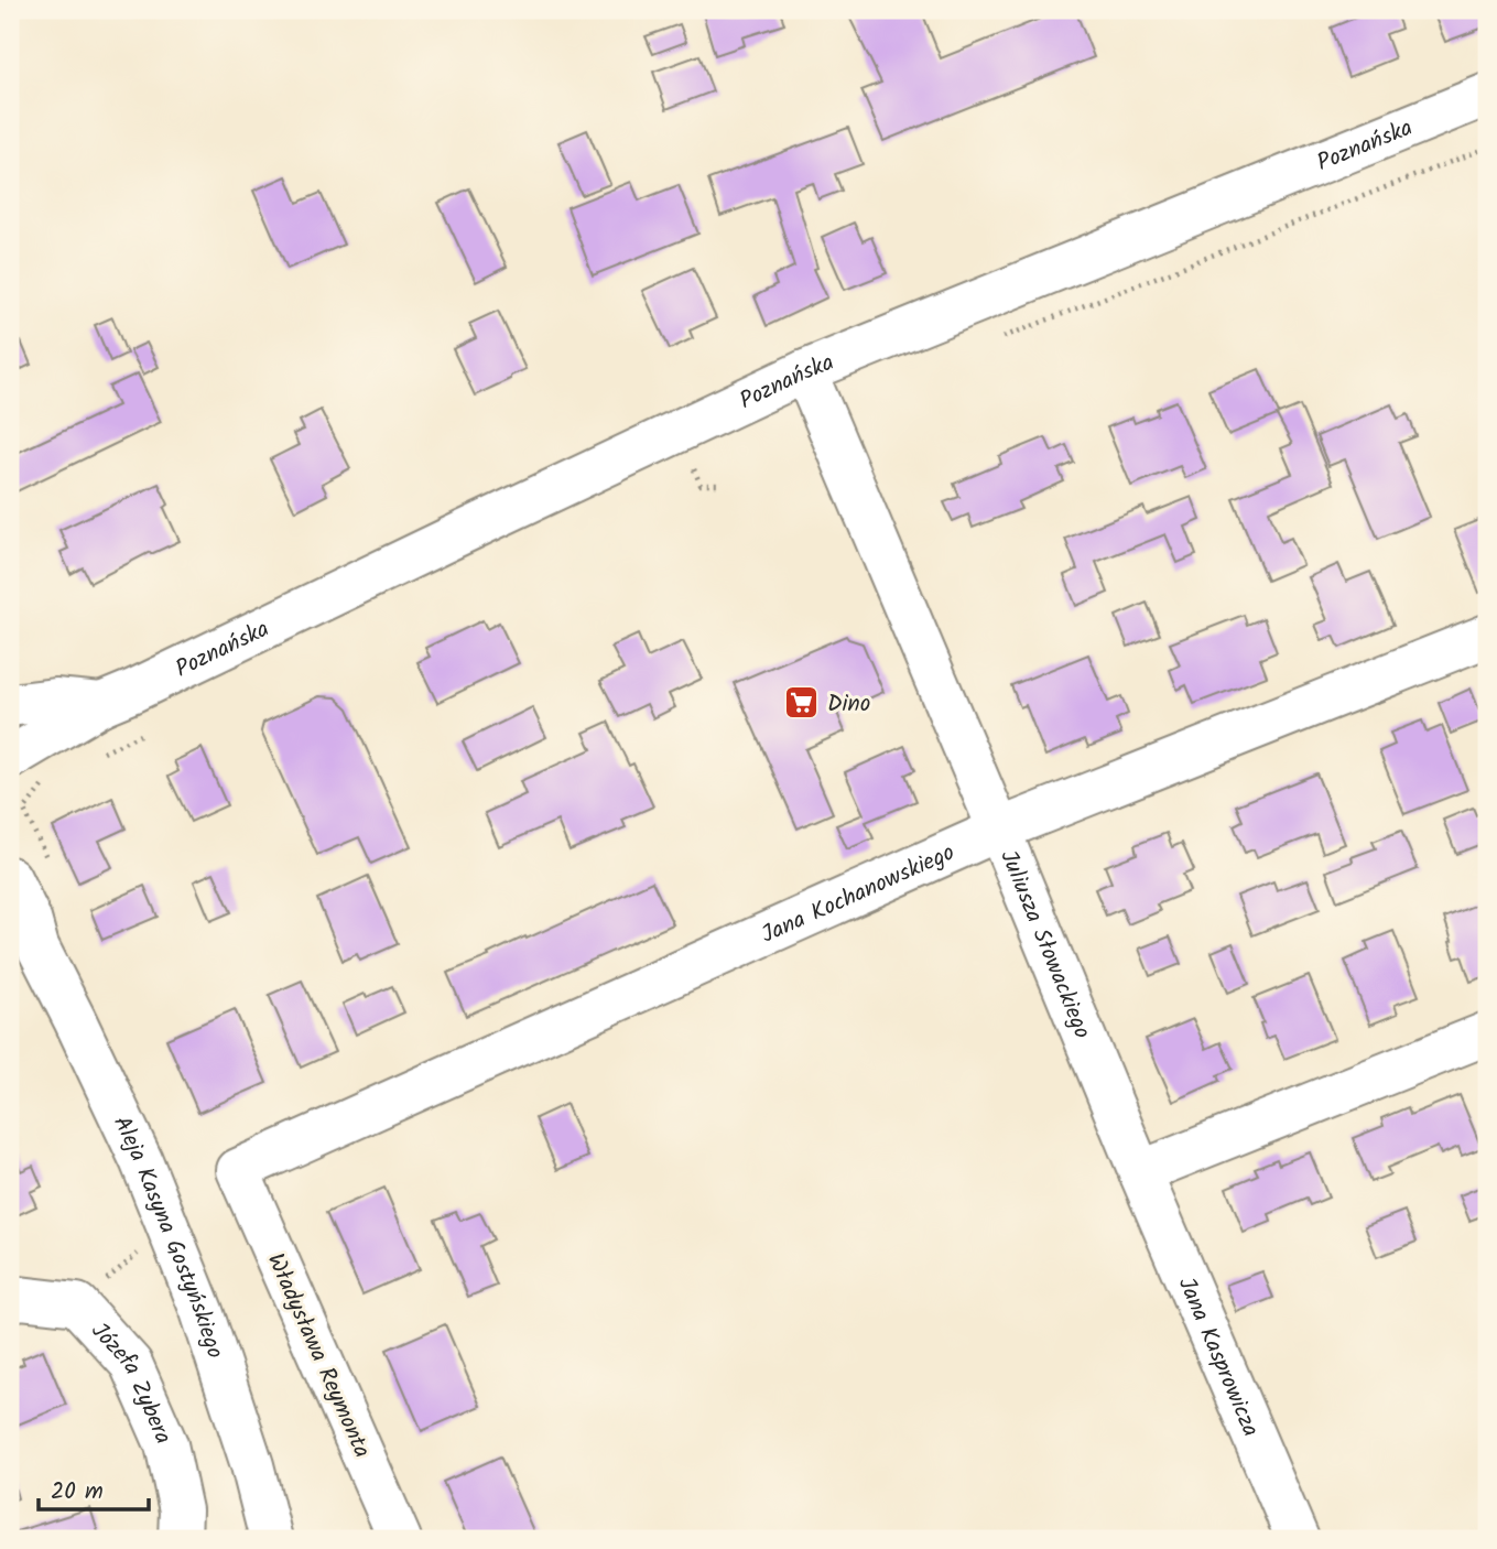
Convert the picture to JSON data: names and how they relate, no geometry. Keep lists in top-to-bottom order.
{
  "streets": {
    "street": [
      "Poznańska",
      "Jana Kochanowskiego",
      "Juliusza Słowackiego",
      "Aleja Kasyna Gostyńskiego",
      "Władysława Reymonta",
      "Jana Kasprowicza",
      "Józefa Zybera"
    ]
  },
  "crossings": [
    ["Poznańska", "Juliusza Słowackiego"],
    ["Jana Kochanowskiego", "Juliusza Słowackiego"],
    ["Jana Kochanowskiego", "Władysława Reymonta"],
    ["Juliusza Słowackiego", "Jana Kasprowicza"]
  ],
  "places": {
    "supermarket": ["Dino"]
  },
  "scale_bar": "20 m"
}
